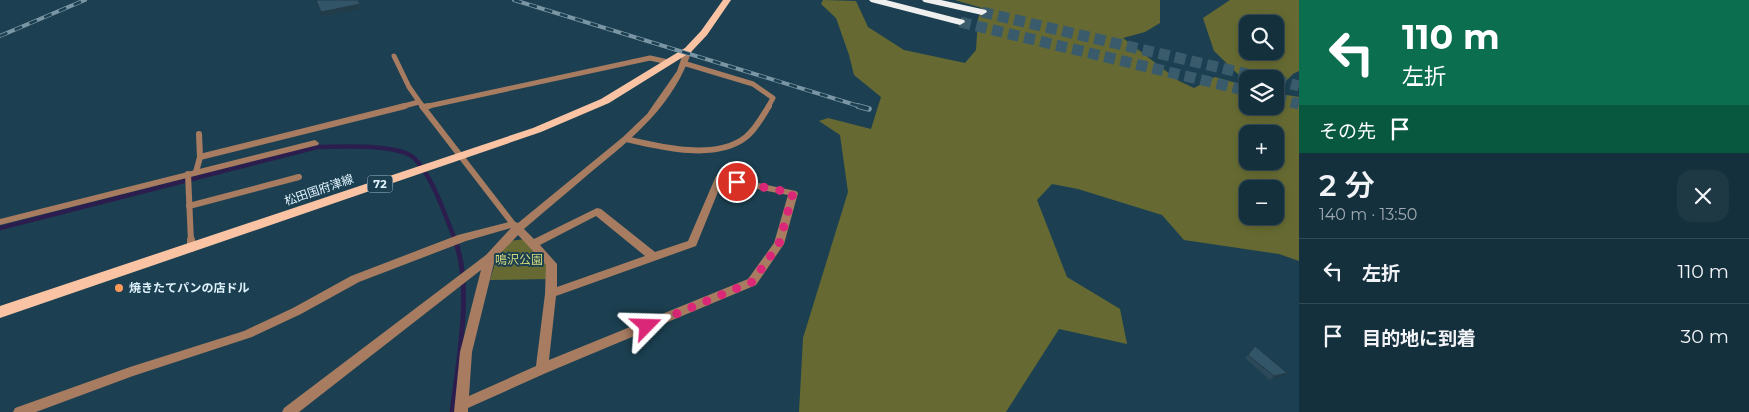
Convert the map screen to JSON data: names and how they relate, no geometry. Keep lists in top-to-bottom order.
{
  "streets": {
    "main road": ["72", "松田国府津線"]
  },
  "parks": ["鳴沢公園"],
  "places": ["焼きたてパンの店ドル"],
  "page": {
    "turn": ["110 m", "左折"],
    "map_buttons": ["+", "−"],
    "then": "その先",
    "heading": ["2 分", "140 m · 13:50"],
    "list": [
      {
        "name": "左折",
        "value": "110 m"
      },
      {
        "name": "目的地に到着",
        "value": "30 m"
      }
    ]
  }
}
